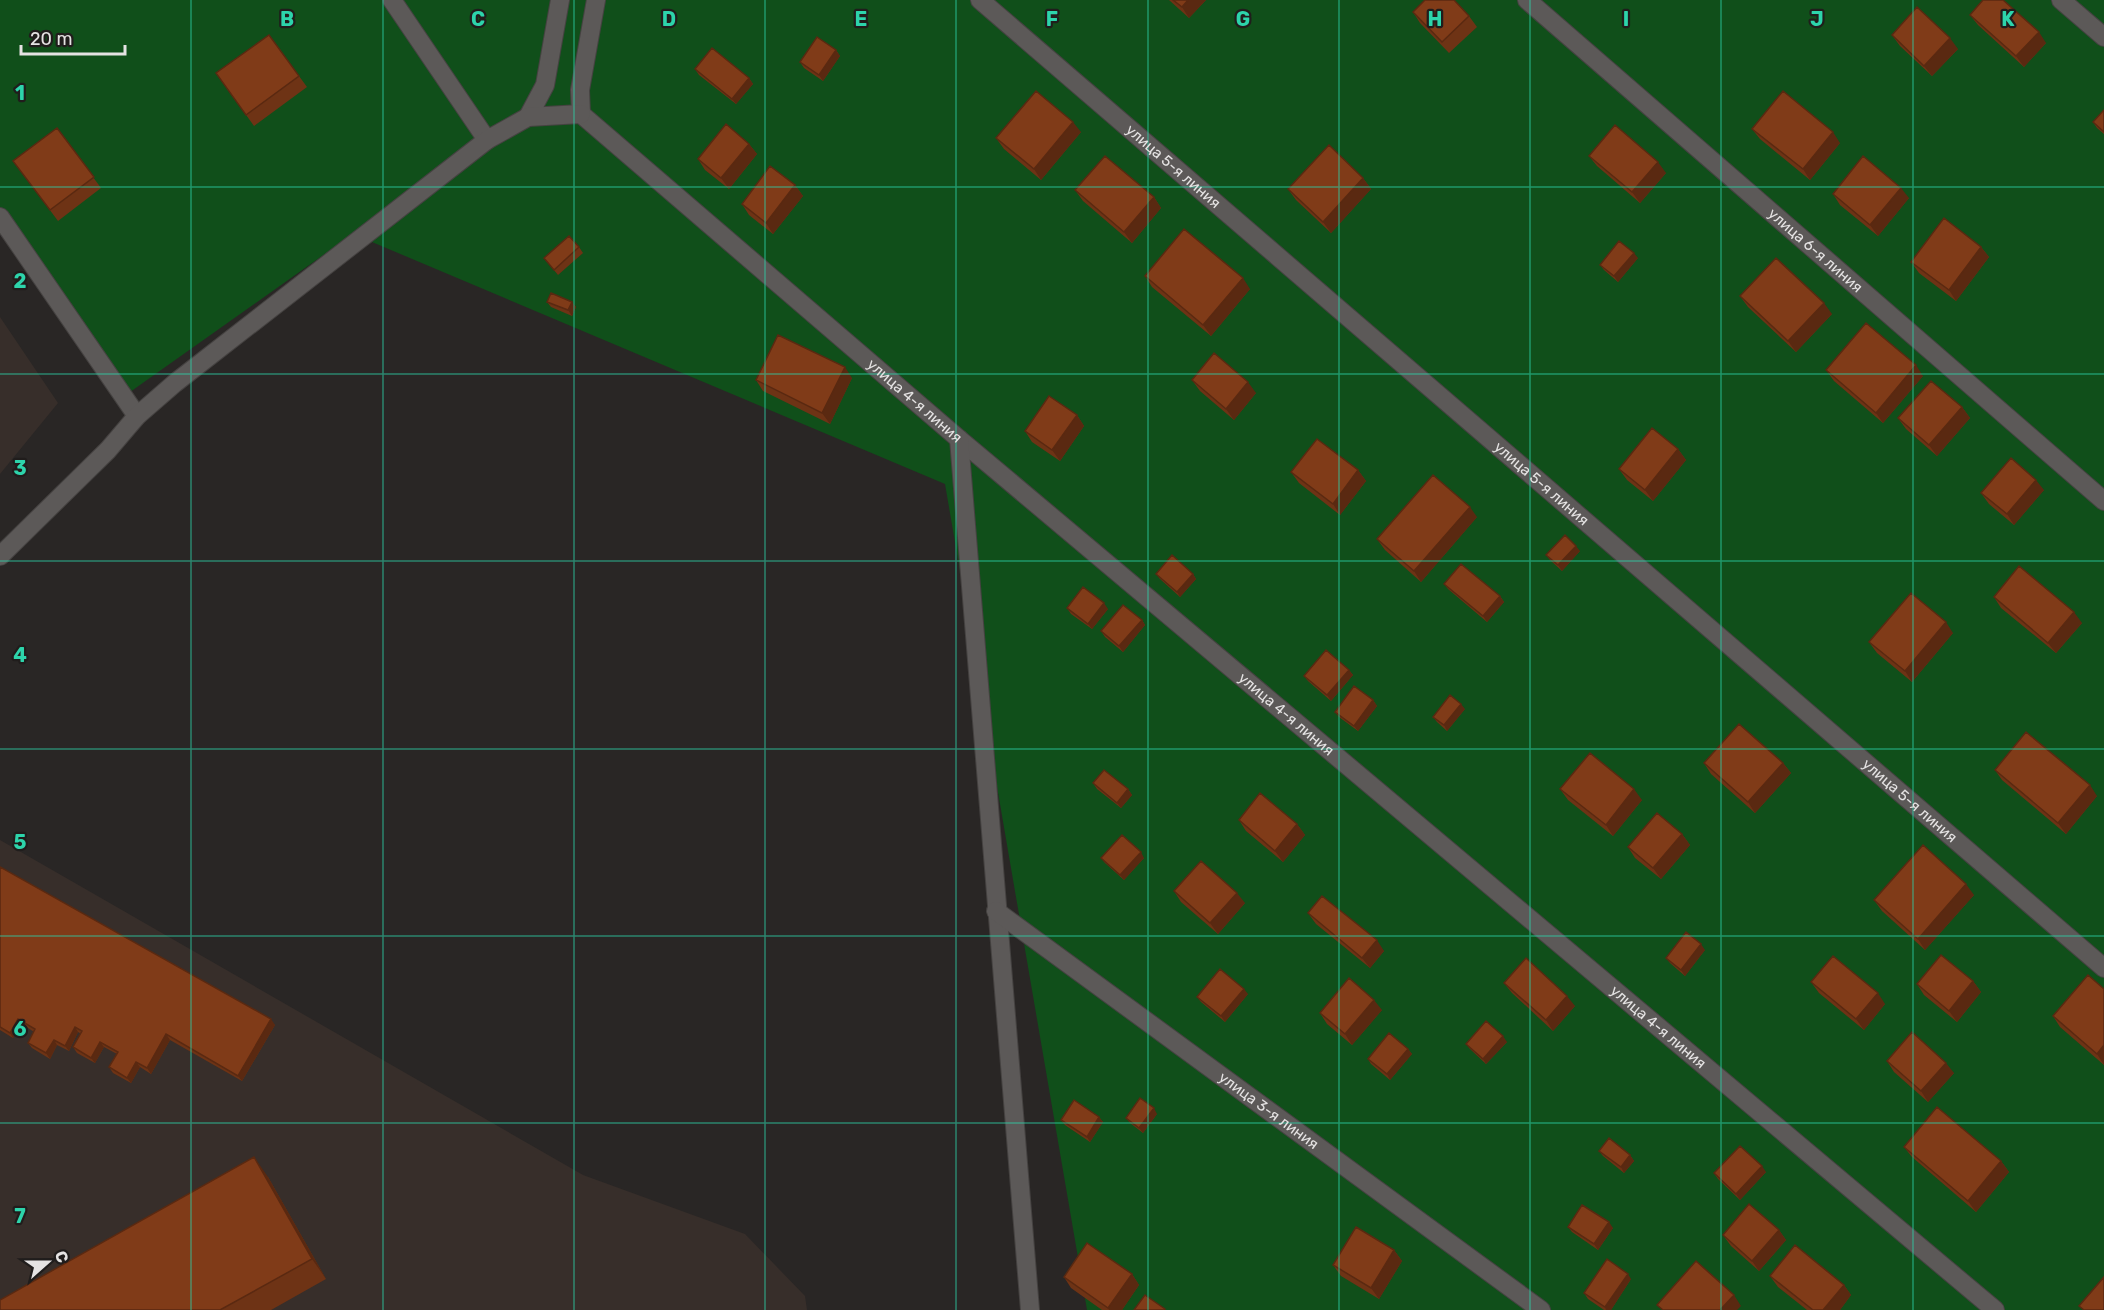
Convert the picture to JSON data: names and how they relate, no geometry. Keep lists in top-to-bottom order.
{
  "streets": {
    "street": [
      "улица 5-я линия",
      "улица 6-я линия",
      "улица 4-я линия",
      "улица 3-я линия"
    ]
  },
  "scale_bar": "20 m",
  "north": "right",
  "grid": {
    "columns": [
      "B",
      "C",
      "D",
      "E",
      "F",
      "G",
      "H",
      "I",
      "J",
      "K"
    ],
    "rows": [
      "1",
      "2",
      "3",
      "4",
      "5",
      "6",
      "7"
    ]
  }
}
